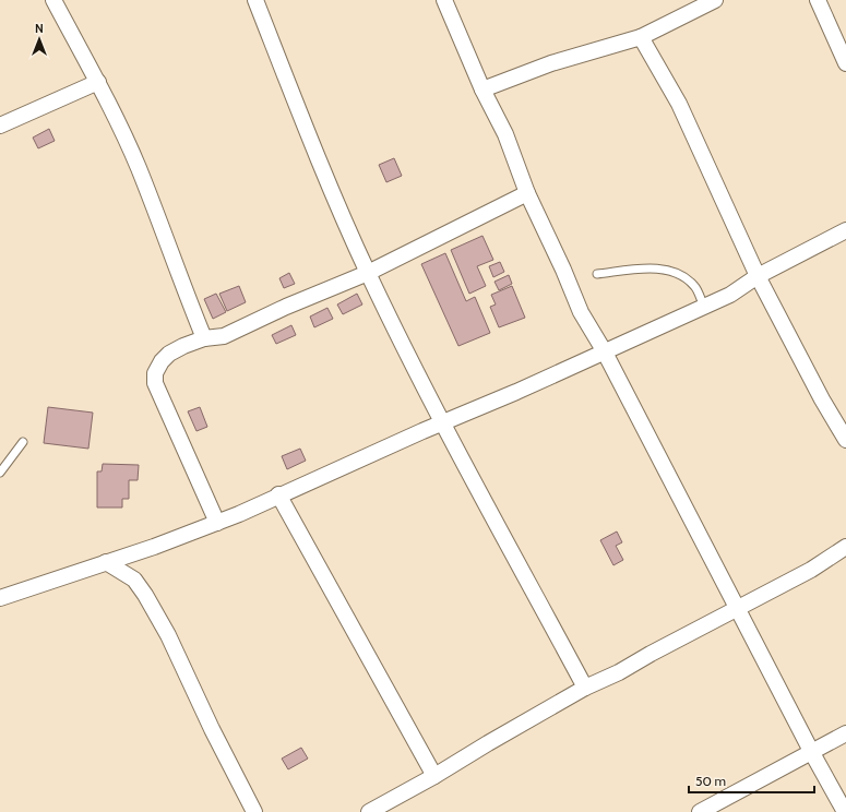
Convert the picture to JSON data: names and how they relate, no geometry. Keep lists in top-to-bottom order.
{
  "scale_bar": "50 m",
  "north": "top"
}
